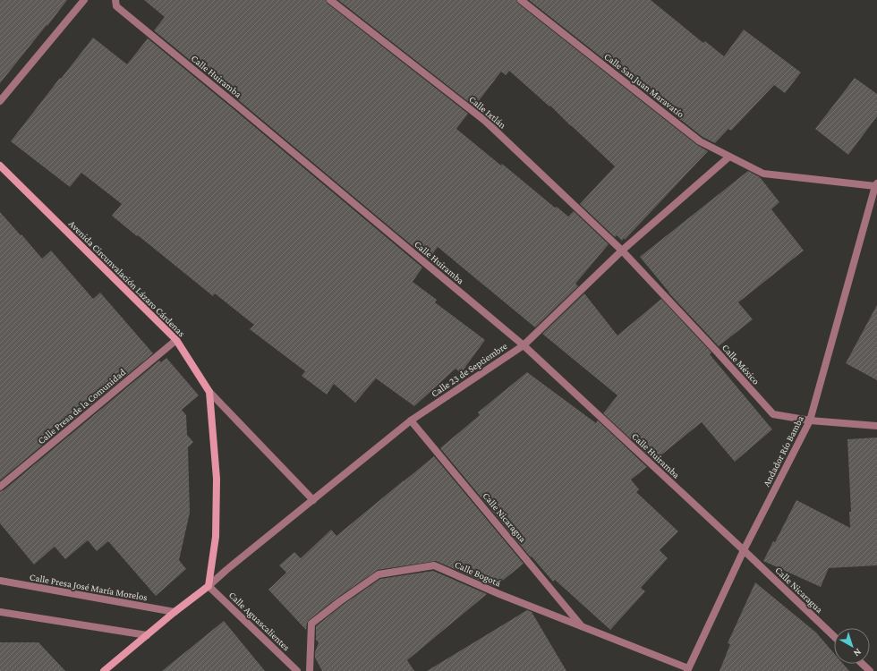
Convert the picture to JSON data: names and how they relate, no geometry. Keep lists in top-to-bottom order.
{
  "streets": {
    "street": [
      "Calle Huiramba",
      "Calle San Juan Maravatío",
      "Calle Ixtlán",
      "Avenida Circunvalación Lázaro Cárdenas",
      "Calle México",
      "Calle 23 de Septiembre",
      "Calle Presa de la Comunidad",
      "Andador Río Bamba",
      "Calle Nicaragua",
      "Calle Bogotá",
      "Calle Presa José María Morelos",
      "Calle Aguascalientes"
    ]
  },
  "crossings": [
    ["Calle Huiramba", "Calle 23 de Septiembre"],
    ["Calle Huiramba", "Andador Río Bamba"],
    ["Calle Huiramba", "Calle Nicaragua"],
    ["Calle San Juan Maravatío", "Calle 23 de Septiembre"],
    ["Calle San Juan Maravatío", "Andador Río Bamba"],
    ["Calle Ixtlán", "Calle México"],
    ["Calle Ixtlán", "Calle 23 de Septiembre"],
    ["Avenida Circunvalación Lázaro Cárdenas", "Calle 23 de Septiembre"],
    ["Avenida Circunvalación Lázaro Cárdenas", "Calle Presa de la Comunidad"],
    ["Avenida Circunvalación Lázaro Cárdenas", "Calle Aguascalientes"],
    ["Calle México", "Calle 23 de Septiembre"],
    ["Calle México", "Andador Río Bamba"],
    ["Calle 23 de Septiembre", "Calle Nicaragua"],
    ["Calle 23 de Septiembre", "Calle Aguascalientes"],
    ["Andador Río Bamba", "Calle Nicaragua"],
    ["Andador Río Bamba", "Calle Bogotá"],
    ["Calle Nicaragua", "Calle Bogotá"]
  ],
  "north": "bottom right"
}
